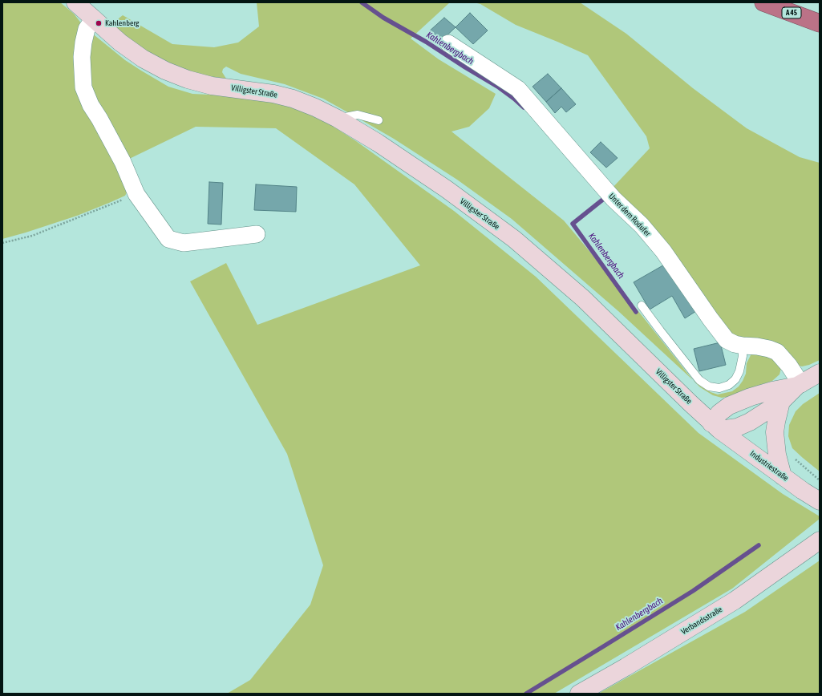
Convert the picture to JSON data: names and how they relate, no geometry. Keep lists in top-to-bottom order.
{
  "streets": {
    "highway": ["A 45"],
    "main road": ["Villigster Straße", "Industriestraße", "Verbandsstraße"],
    "street": ["Unter dem Rodufer"]
  },
  "crossings": [
    ["Villigster Straße", "Industriestraße"]
  ],
  "water": ["Kahlenbergbach"],
  "places": ["Kahlenberg"]
}
